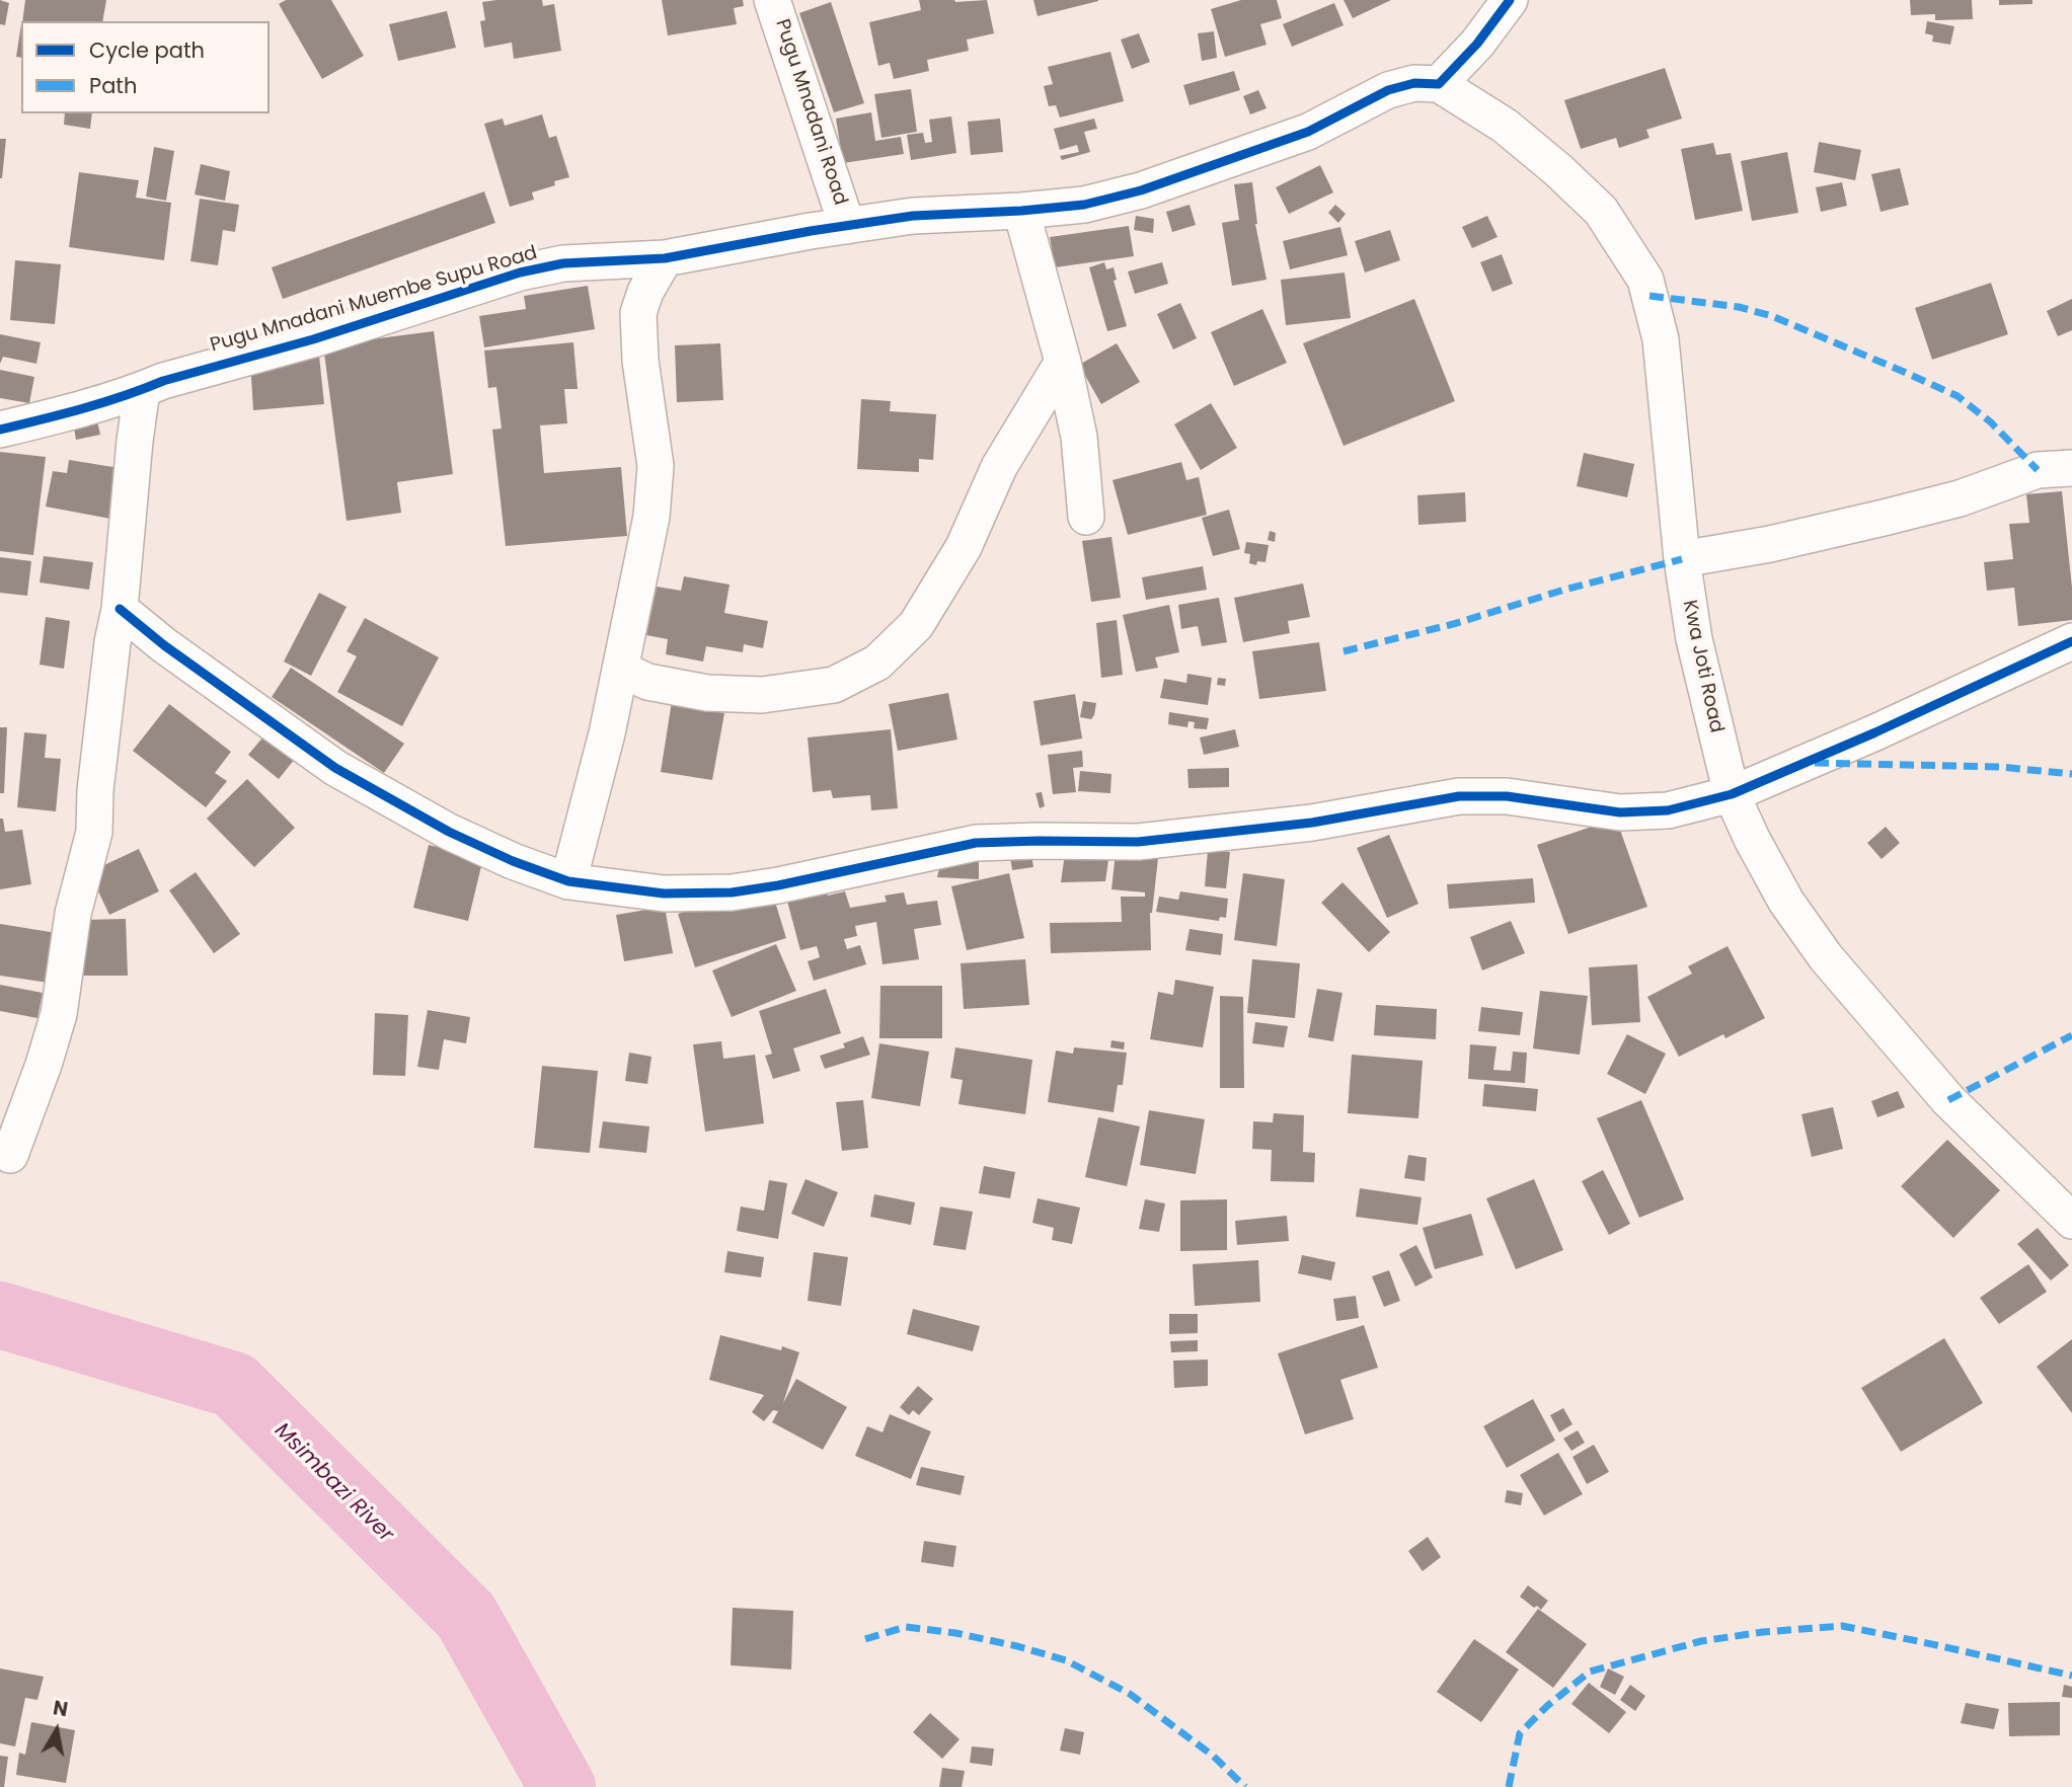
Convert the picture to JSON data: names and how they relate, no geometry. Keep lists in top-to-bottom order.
{
  "streets": {
    "street": ["Pugu Mnadani Road", "Pugu Mnadani Muembe Supu Road", "Kwa Joti Road"]
  },
  "crossings": [
    ["Pugu Mnadani Road", "Pugu Mnadani Muembe Supu Road"],
    ["Pugu Mnadani Muembe Supu Road", "Kwa Joti Road"]
  ],
  "water": ["Msimbazi River"],
  "legend": ["Cycle path", "Path"],
  "north": "top"
}
